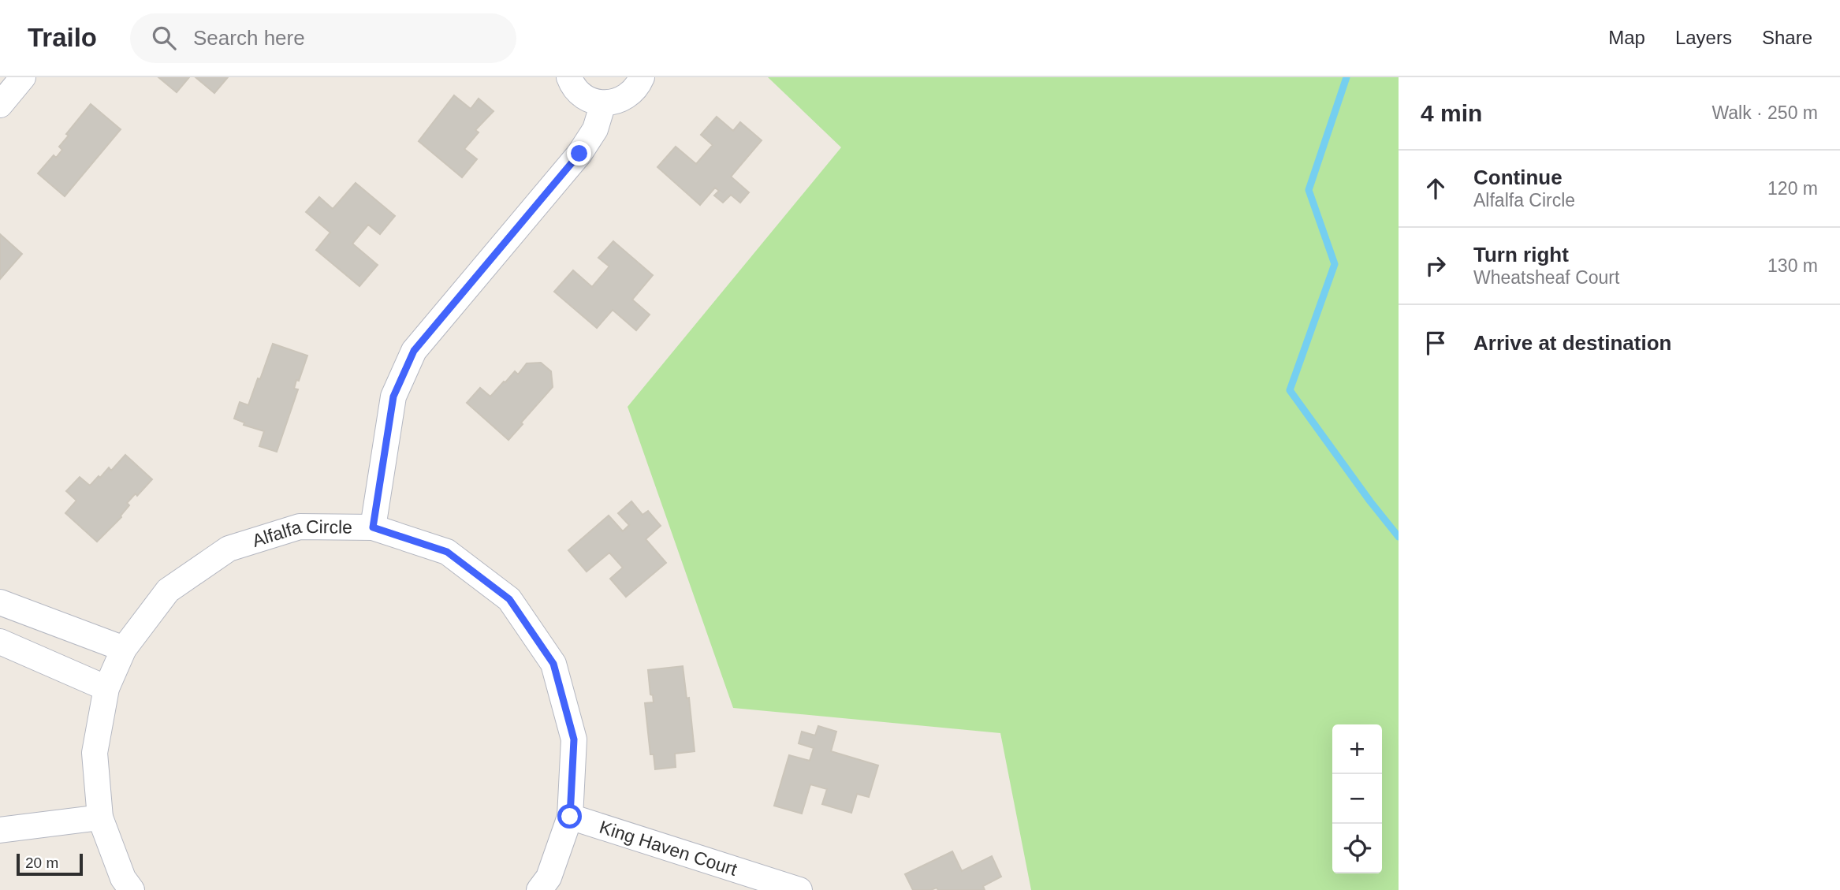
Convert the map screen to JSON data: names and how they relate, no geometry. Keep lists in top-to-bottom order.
{
  "streets": {
    "street": ["Alfalfa Circle", "King Haven Court"]
  },
  "crossings": [
    ["Alfalfa Circle", "King Haven Court"]
  ],
  "scale_bar": "20 m",
  "page": {
    "header": "Trailo",
    "search": "Search here",
    "nav": ["Map", "Layers", "Share"],
    "heading": ["4 min", "Walk · 250 m"],
    "list": [
      ["Continue", "Alfalfa Circle", "120 m"],
      ["Turn right", "Wheatsheaf Court", "130 m"],
      "Arrive at destination"
    ],
    "map_buttons": ["+", "−"],
    "scale": "20 m"
  }
}
